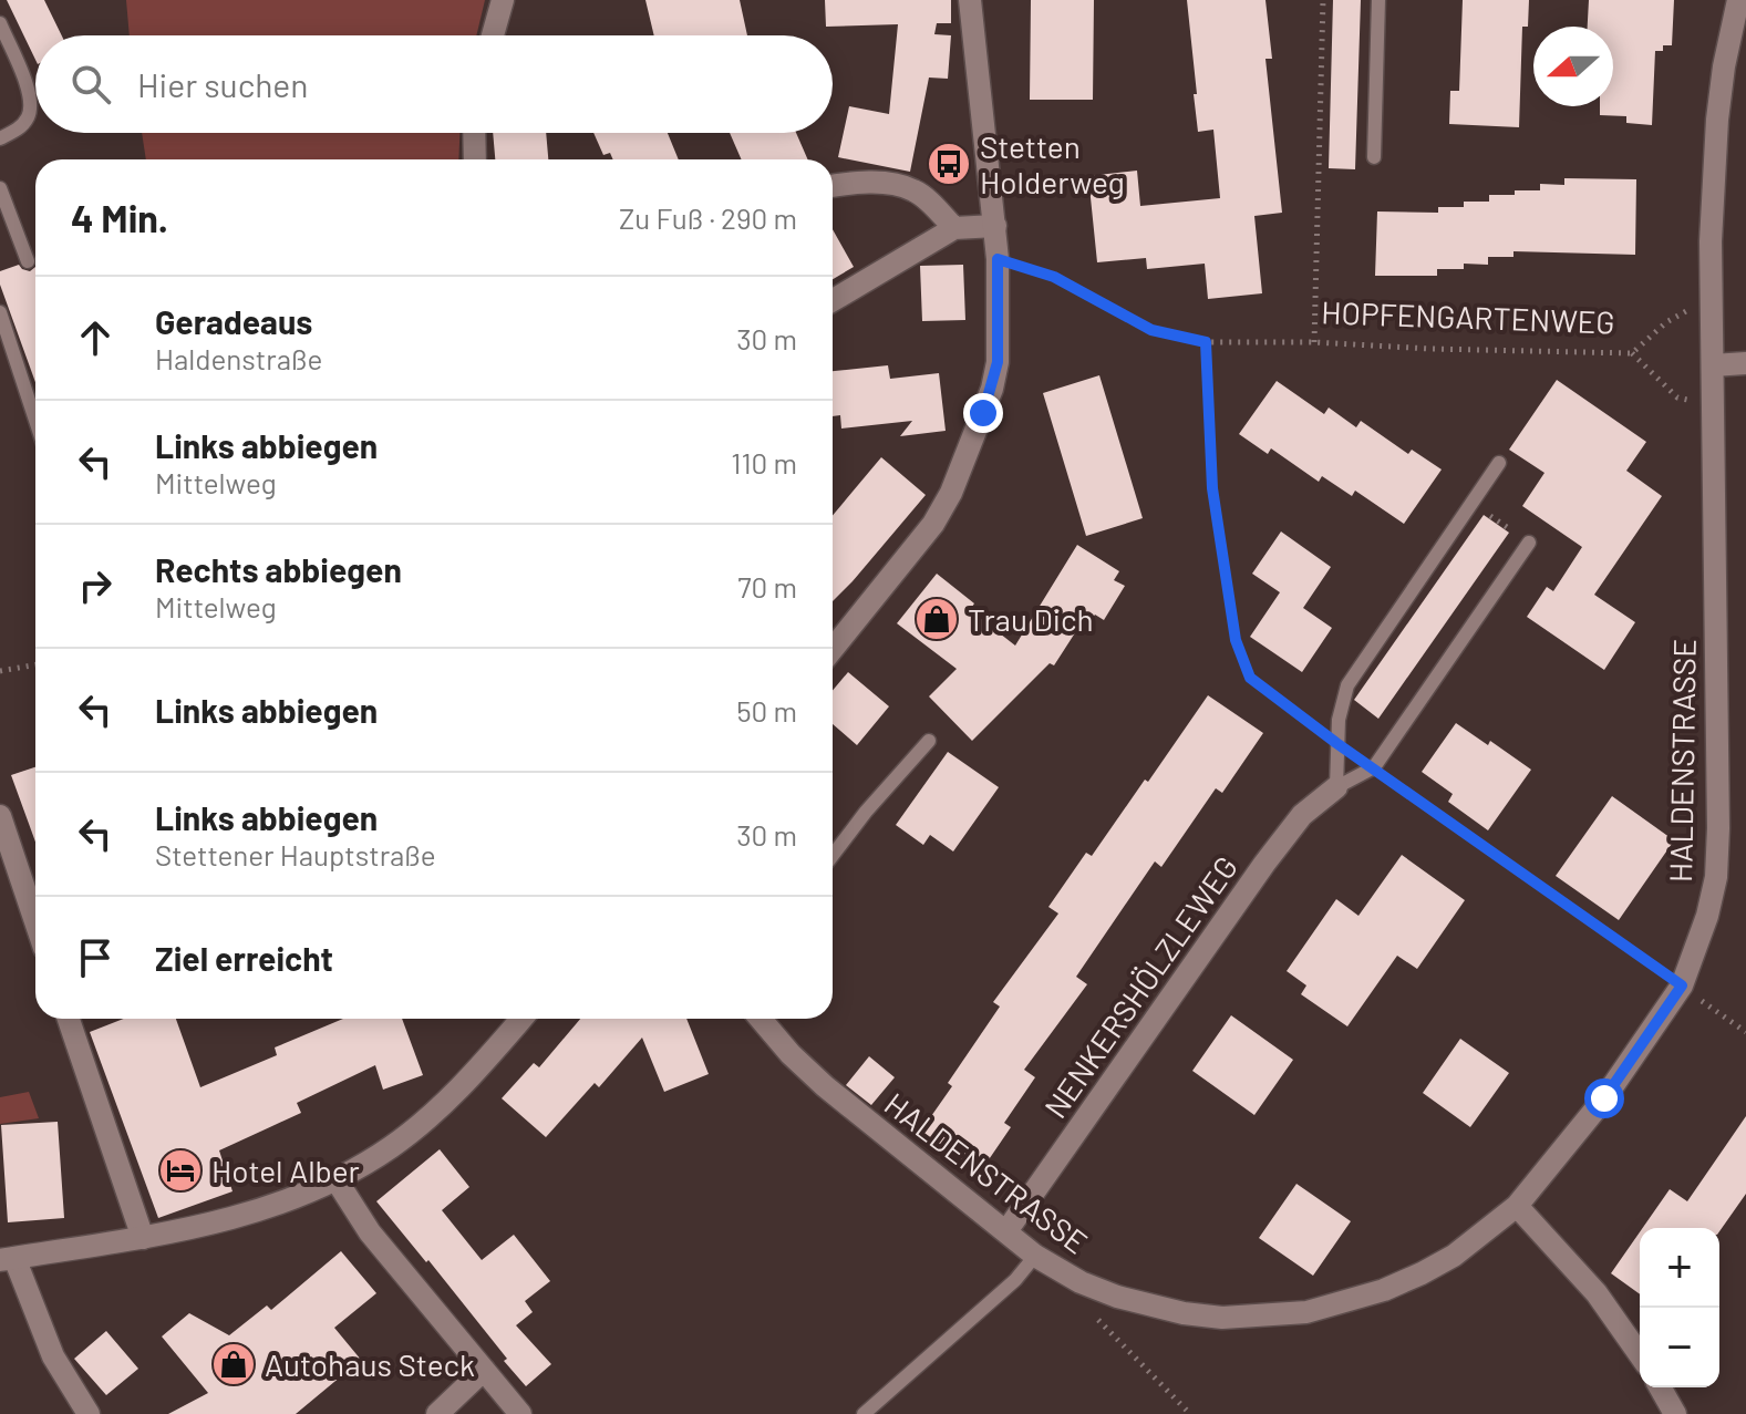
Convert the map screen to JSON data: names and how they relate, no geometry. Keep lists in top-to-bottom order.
{
  "streets": {
    "street": ["HALDENSTRASSE", "NENKERSHÖLZLEWEG"],
    "path": ["HOPFENGARTENWEG"]
  },
  "crossings": [
    ["HOPFENGARTENWEG", "HALDENSTRASSE"],
    ["HALDENSTRASSE", "NENKERSHÖLZLEWEG"]
  ],
  "places": {
    "bus stop": ["Stetten Holderweg"],
    "shop": ["Trau Dich", "Autohaus Steck"],
    "hotel": ["Hotel Alber"]
  },
  "north": "left",
  "page": {
    "search": "Hier suchen",
    "heading": ["4 Min.", "Zu Fuß · 290 m"],
    "list": [
      ["Geradeaus", "Haldenstraße", "30 m"],
      ["Links abbiegen", "Mittelweg", "110 m"],
      ["Rechts abbiegen", "Mittelweg", "70 m"],
      ["Links abbiegen", "50 m"],
      ["Links abbiegen", "Stettener Hauptstraße", "30 m"],
      "Ziel erreicht"
    ],
    "map_buttons": ["+", "−"]
  }
}
